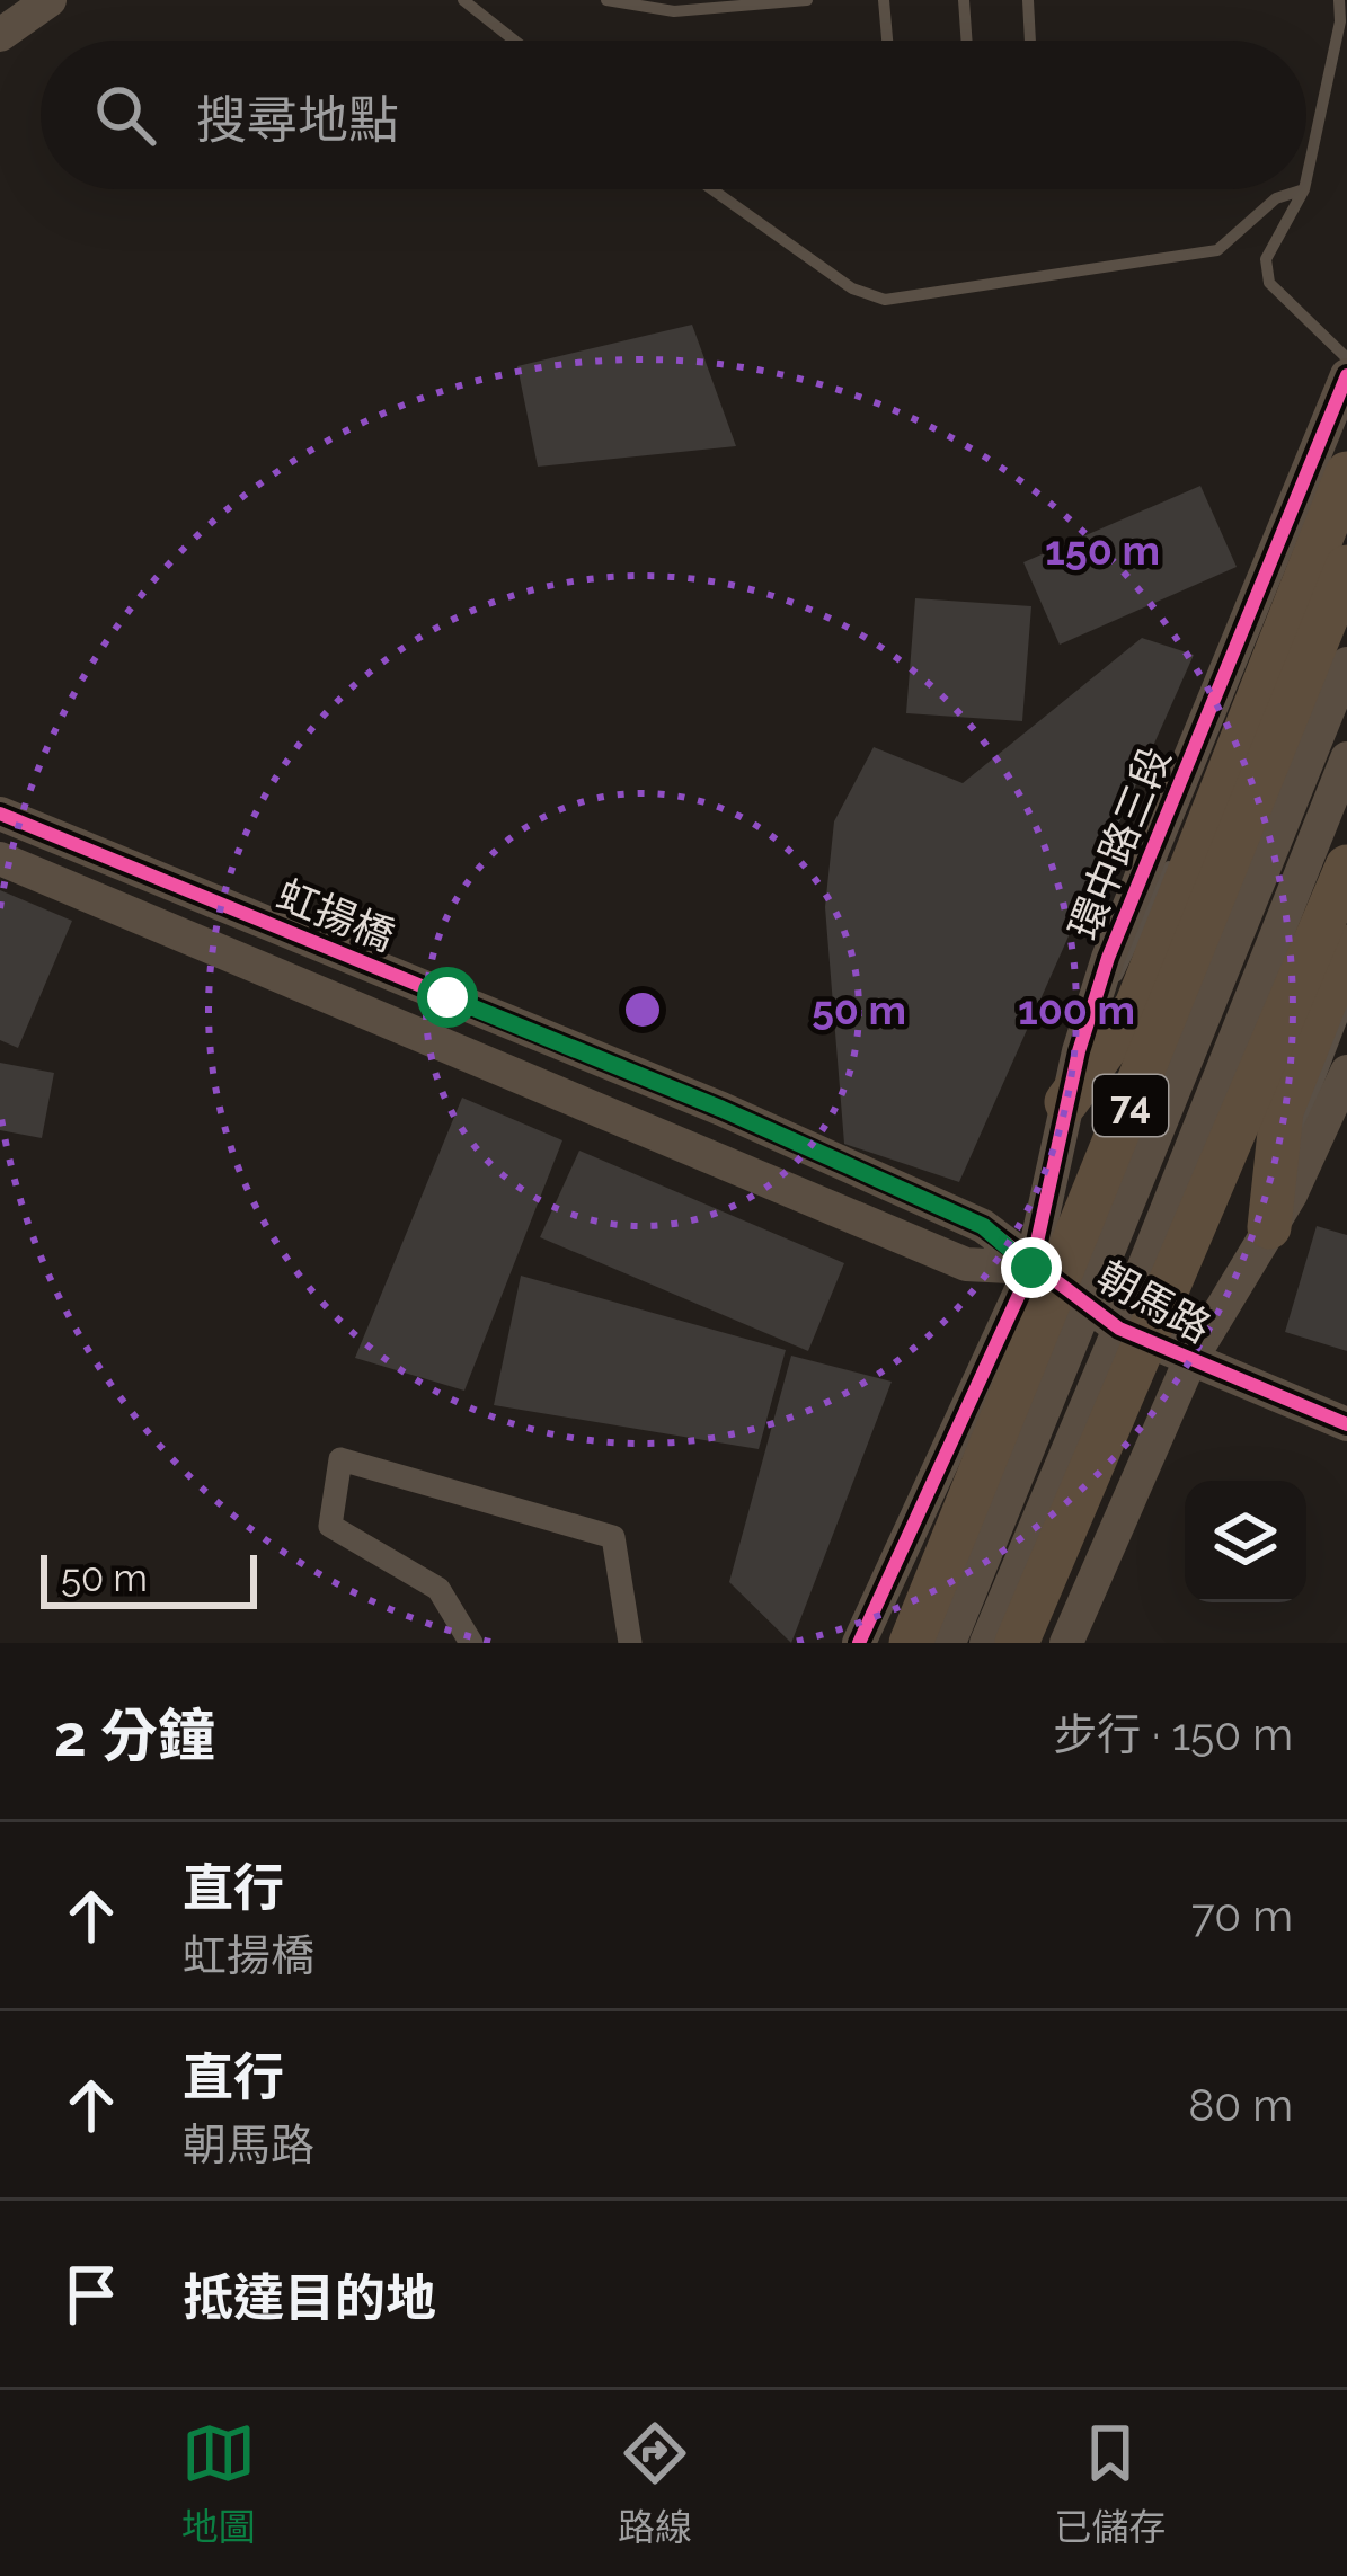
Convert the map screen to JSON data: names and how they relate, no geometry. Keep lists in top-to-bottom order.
{
  "streets": {
    "highway": ["74"],
    "street": ["環中路三段", "虹揚橋", "朝馬路"]
  },
  "crossings": [
    ["環中路三段", "虹揚橋"],
    ["環中路三段", "74"],
    ["環中路三段", "朝馬路"],
    ["虹揚橋", "朝馬路"]
  ],
  "scale_bar": "50 m",
  "page": {
    "search": "搜尋地點",
    "scale": "50 m",
    "heading": ["2 分鐘", "步行 · 150 m"],
    "list": [
      ["直行", "虹揚橋", "70 m"],
      ["直行", "朝馬路", "80 m"],
      "抵達目的地"
    ],
    "nav": ["地圖", "路線", "已儲存"]
  },
  "rings": ["150 m", "50 m", "100 m"]
}
